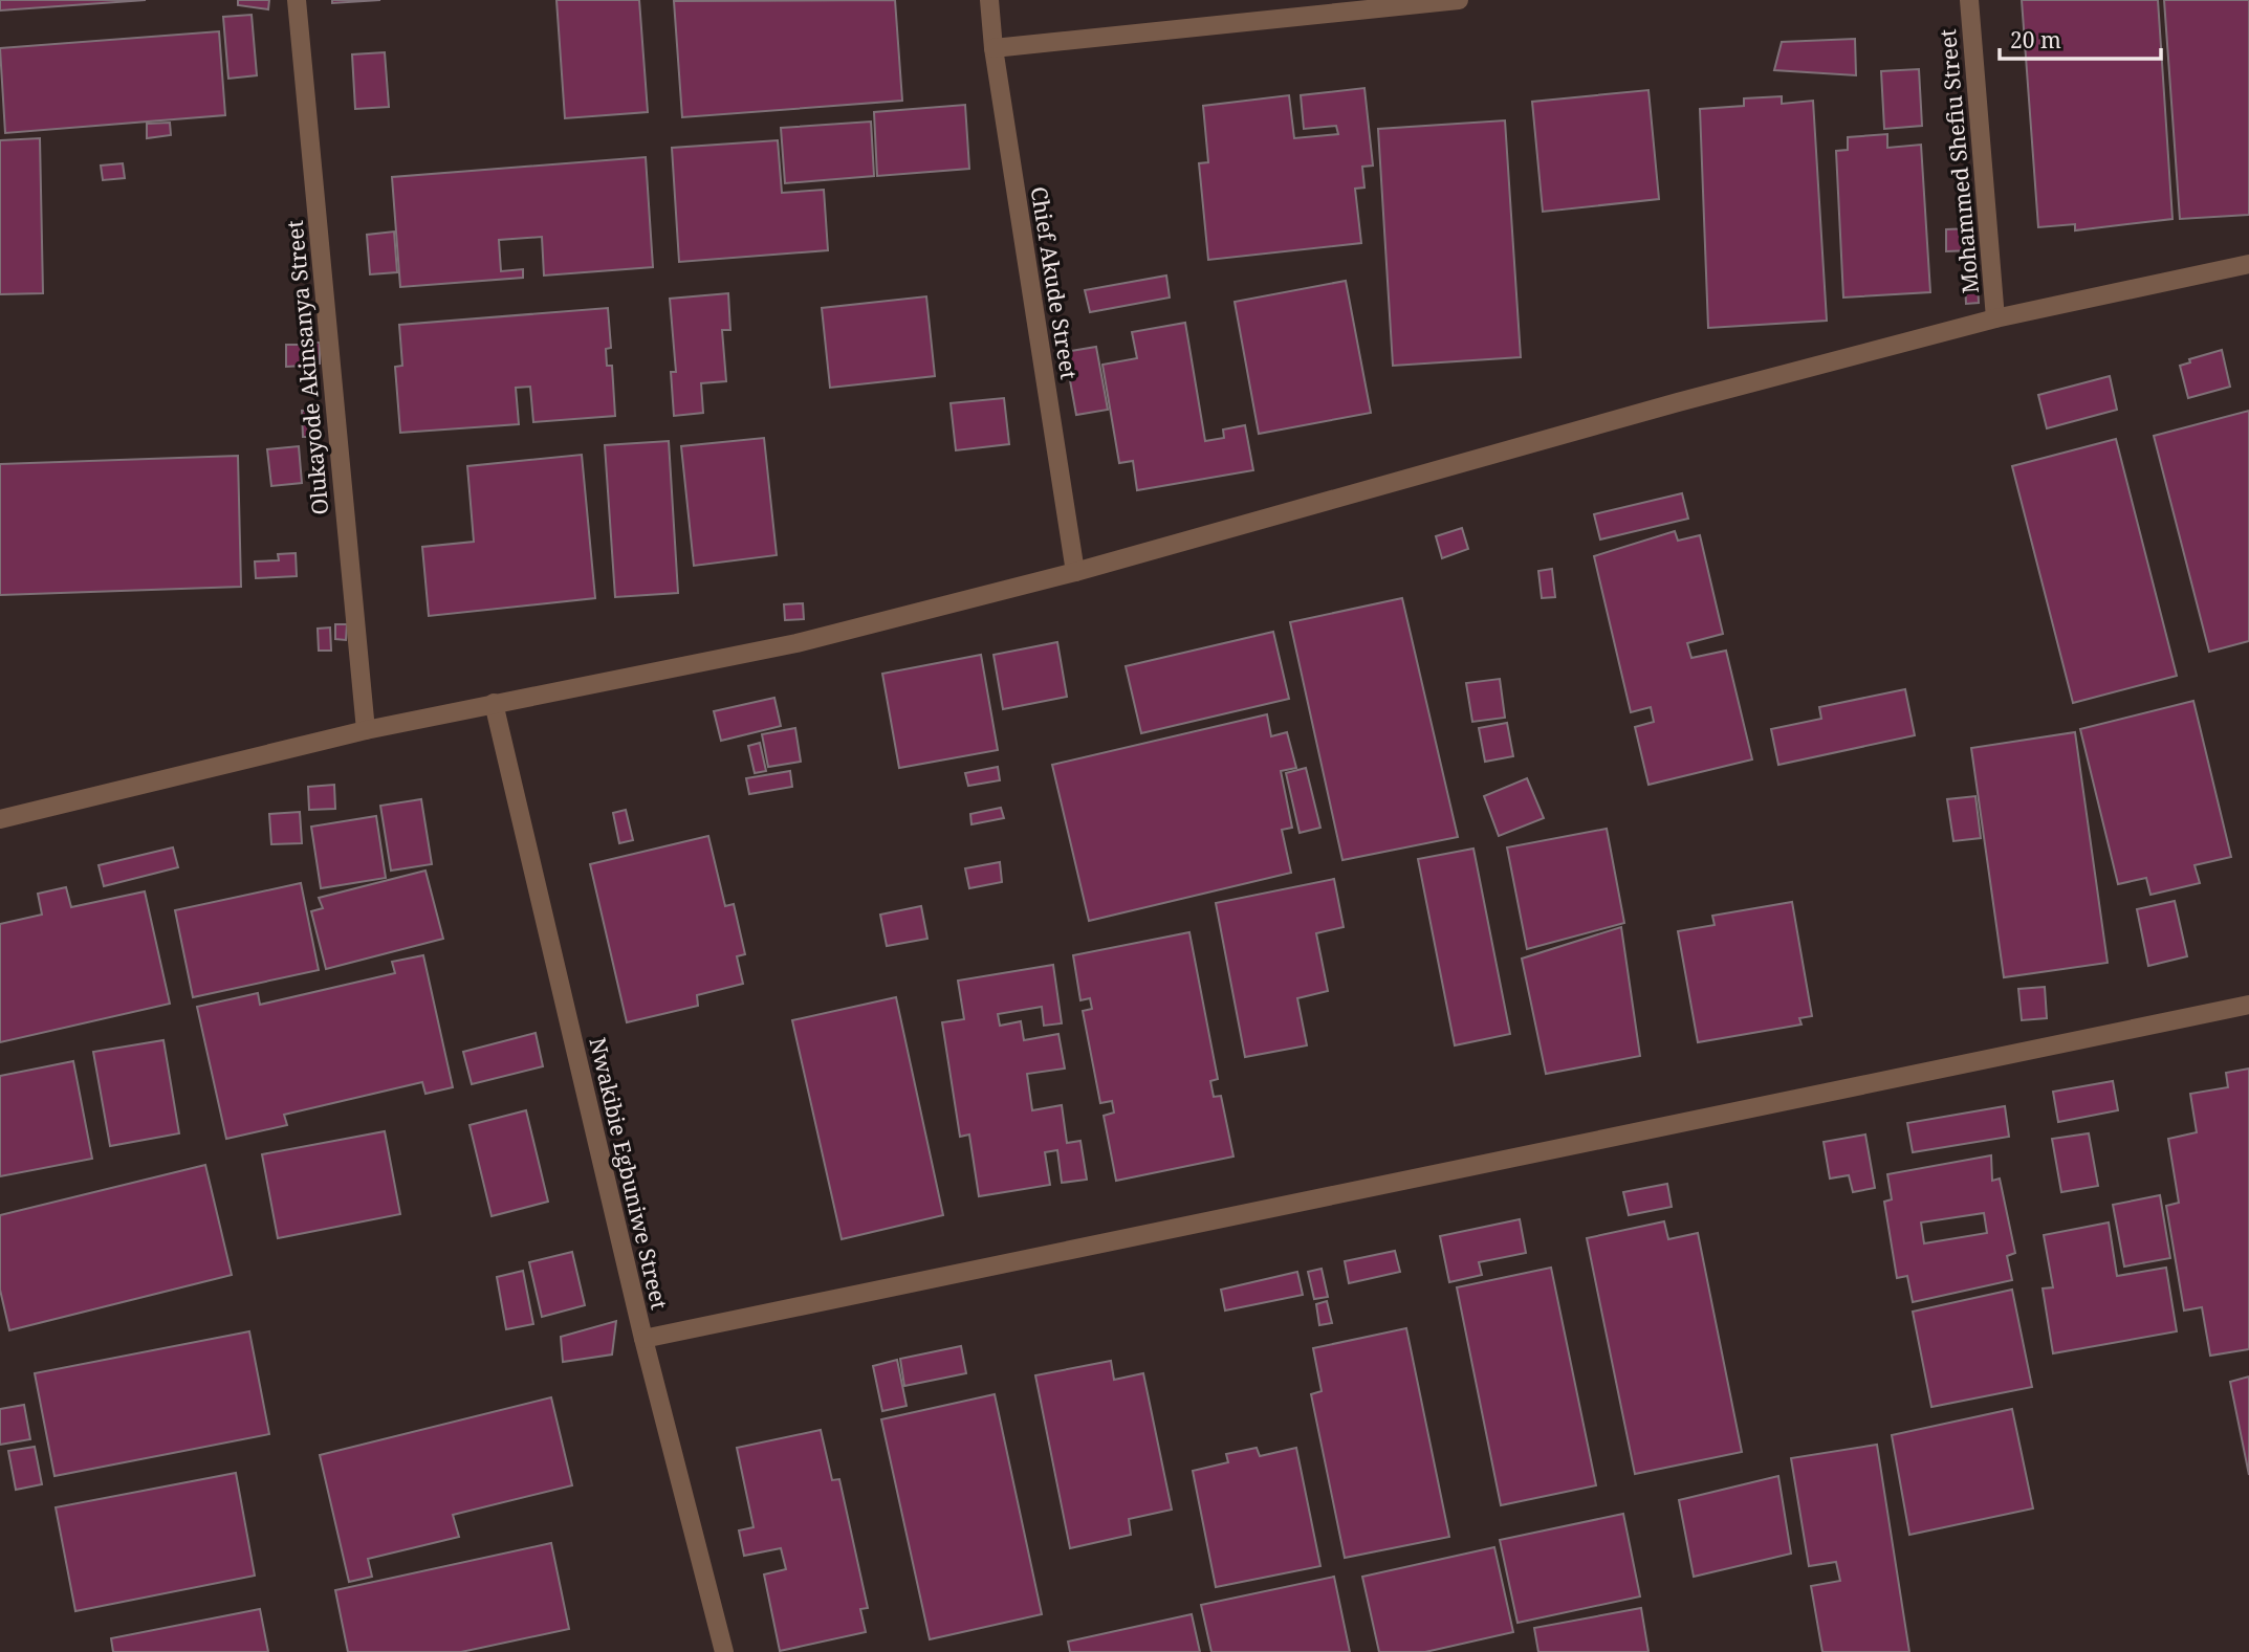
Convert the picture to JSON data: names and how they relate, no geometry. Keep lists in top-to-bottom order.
{
  "streets": {
    "street": [
      "Mohammed Shefiu Street",
      "Chief Akude Street",
      "Olukayode Akinsanya Street",
      "Nwakibie Egbuniwe Street"
    ]
  },
  "scale_bar": "20 m"
}
